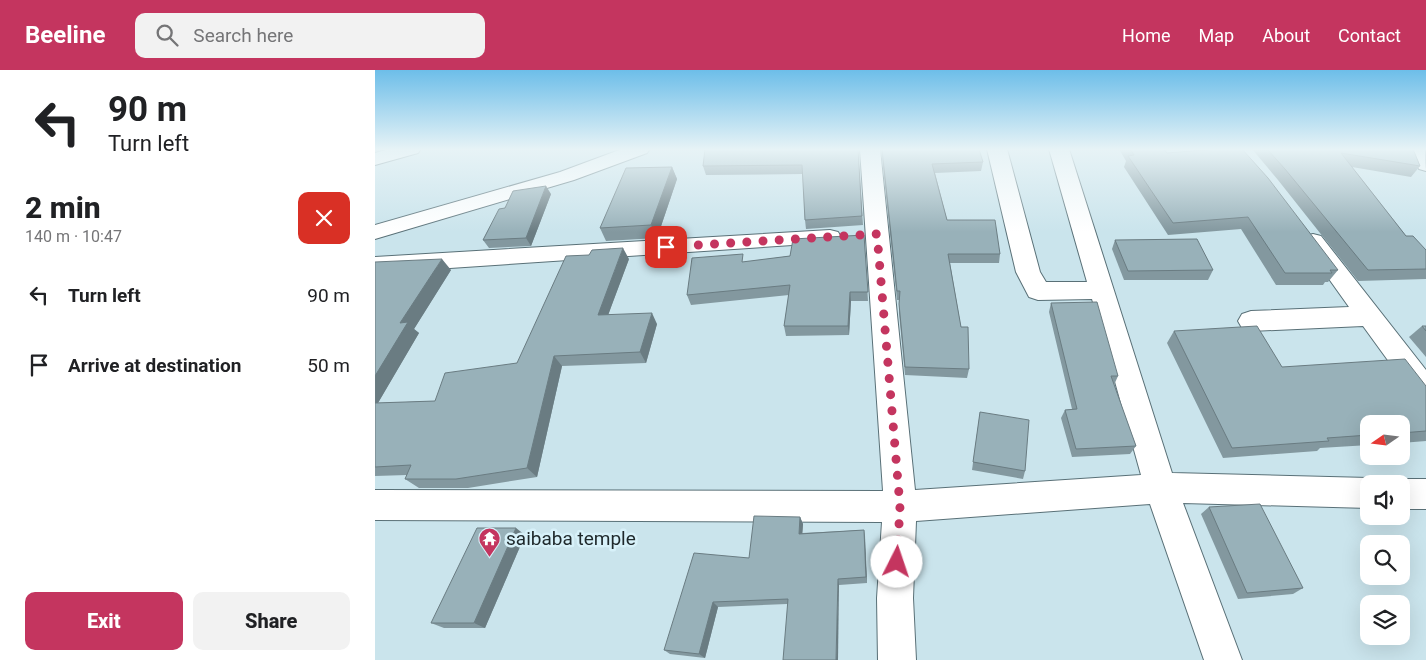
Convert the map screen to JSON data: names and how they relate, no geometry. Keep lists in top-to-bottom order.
{
  "places": {
    "temple": ["saibaba temple"]
  },
  "north": "left",
  "page": {
    "header": "Beeline",
    "search": "Search here",
    "nav": [
      "Home",
      "Map",
      "About",
      "Contact"
    ],
    "turn": ["90 m", "Turn left"],
    "heading": ["2 min", "140 m · 10:47"],
    "list": [
      {
        "name": "Turn left",
        "value": "90 m"
      },
      {
        "name": "Arrive at destination",
        "value": "50 m"
      }
    ],
    "buttons": ["Exit", "Share"]
  }
}
